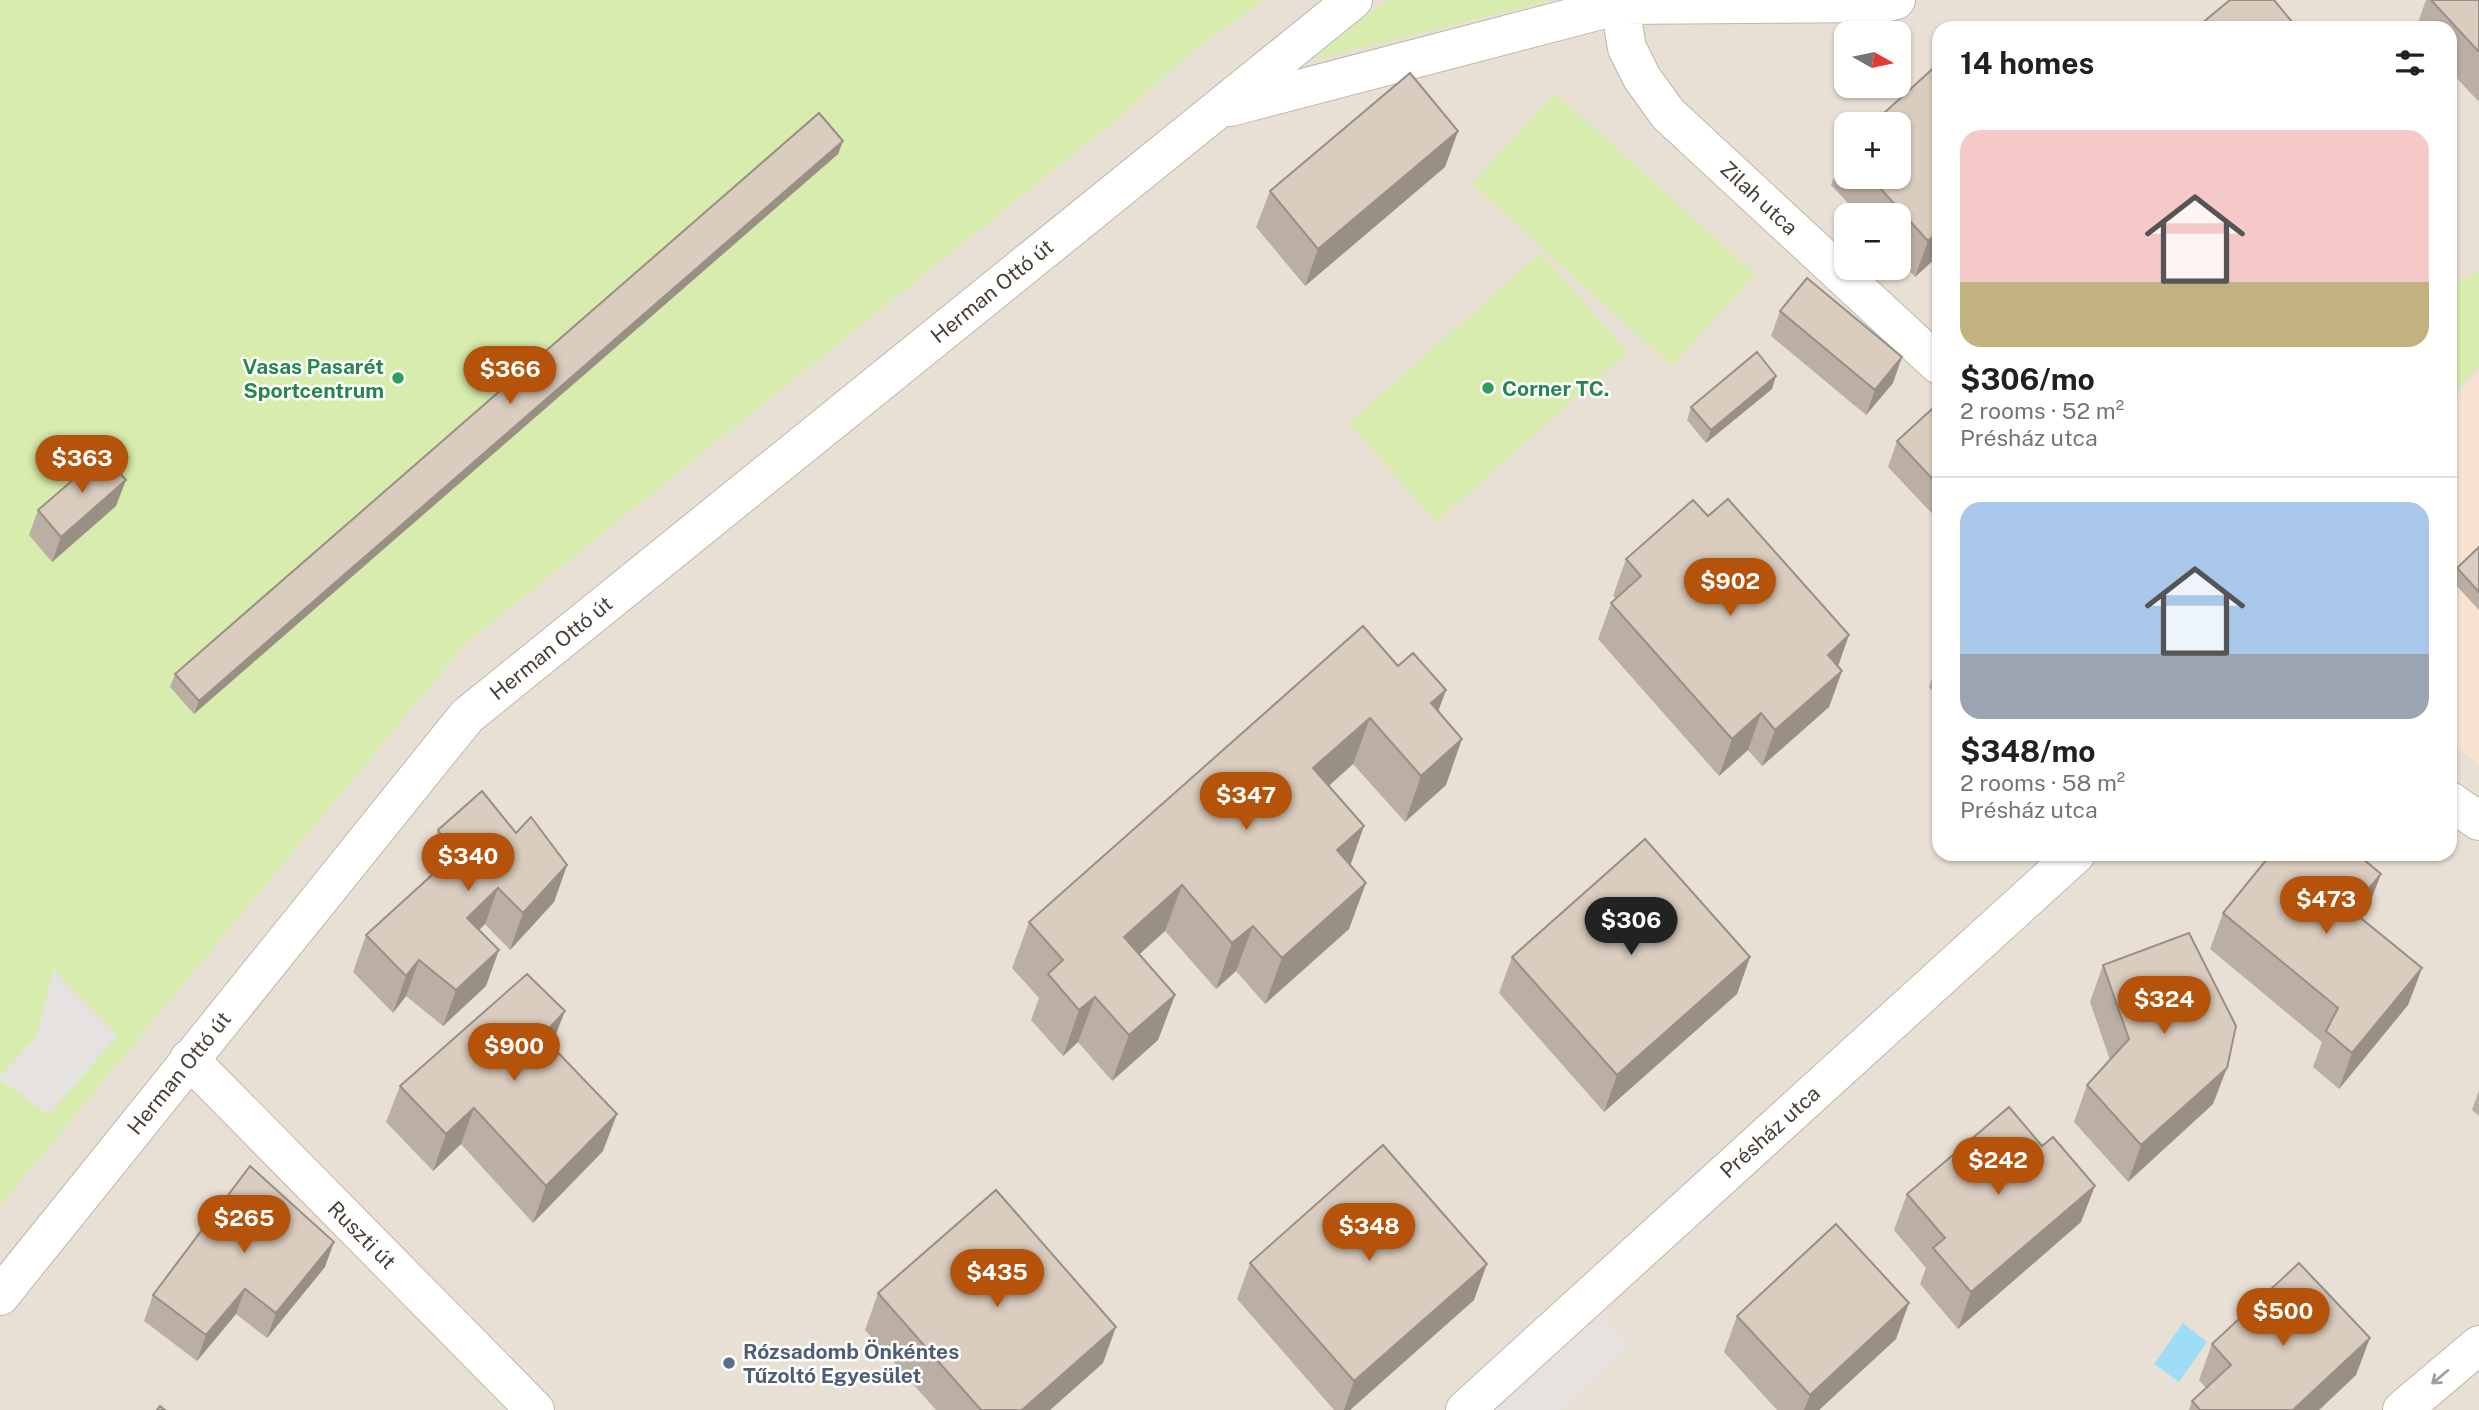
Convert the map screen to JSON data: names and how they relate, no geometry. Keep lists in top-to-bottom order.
{
  "streets": {
    "street": [
      "Zilah utca",
      "Herman Ottó út",
      "Présház utca",
      "Ruszti út"
    ]
  },
  "crossings": [
    ["Zilah utca", "Herman Ottó út"],
    ["Herman Ottó út", "Ruszti út"]
  ],
  "places": ["Vasas Pasarét Sportcentrum", "Corner TC.", "Rózsadomb Önkéntes Tűzoltó Egyesület"],
  "north": "right",
  "page": {
    "map_buttons": ["+", "−"],
    "heading": "14 homes",
    "list": [
      {
        "name": "$306/mo",
        "note": "2 rooms · 52 m² · Présház utca"
      },
      {
        "name": "$348/mo",
        "note": "2 rooms · 58 m² · Présház utca"
      }
    ],
    "price": [
      "$366",
      "$363",
      "$902",
      "$347",
      "$340",
      "$473",
      "$306",
      "$324",
      "$900",
      "$242",
      "$265",
      "$348",
      "$435",
      "$500"
    ]
  }
}
